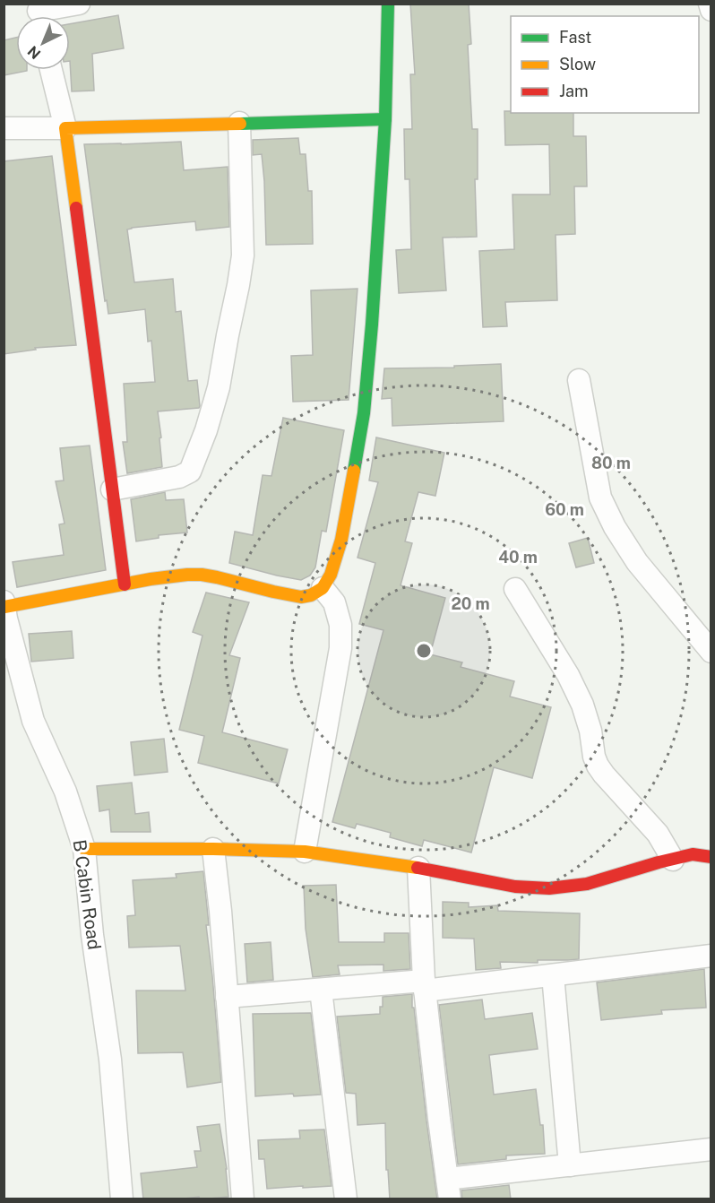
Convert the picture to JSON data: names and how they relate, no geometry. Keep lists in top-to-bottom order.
{
  "streets": {
    "street": ["B Cabin Road"]
  },
  "legend": ["Fast", "Slow", "Jam"],
  "north": "bottom left",
  "rings": [
    "80 m",
    "60 m",
    "40 m",
    "20 m"
  ]
}
